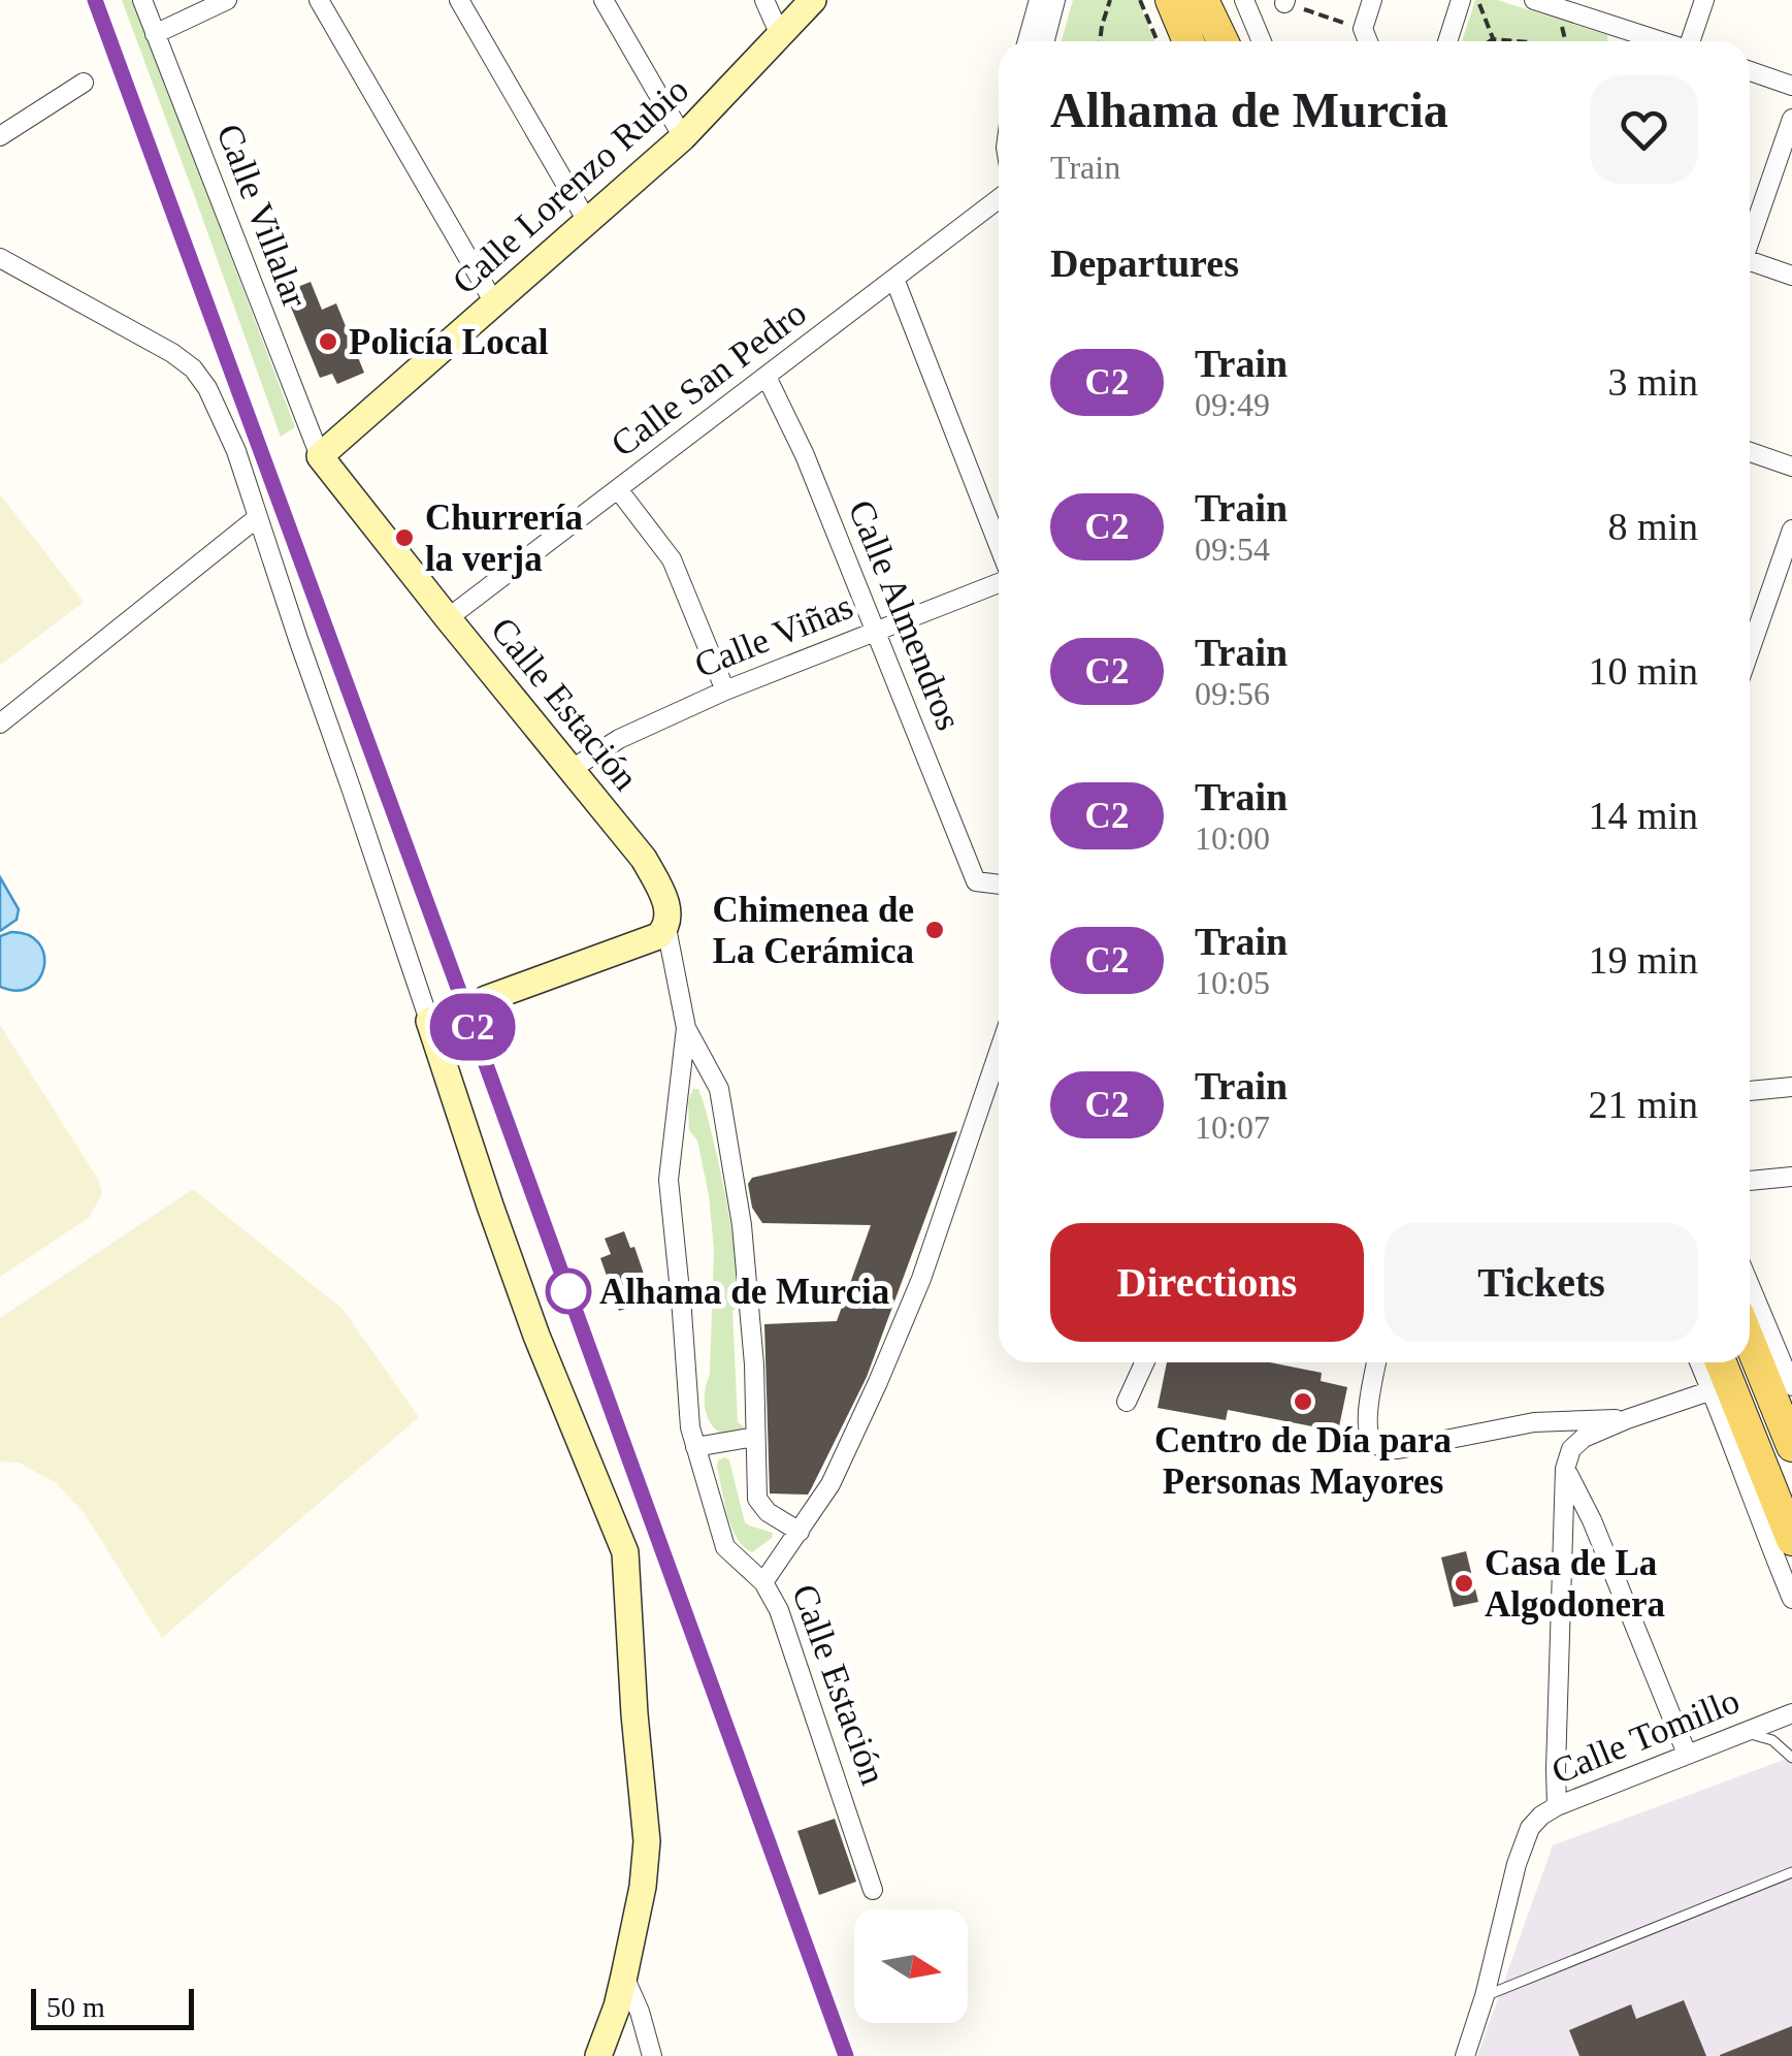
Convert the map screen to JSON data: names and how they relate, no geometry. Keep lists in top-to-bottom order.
{
  "streets": {
    "main road": ["Calle Lorenzo Rubio", "Calle Estación"],
    "street": [
      "Calle Villalar",
      "Calle San Pedro",
      "Calle Almendros",
      "Calle Viñas",
      "Calle Tomillo"
    ]
  },
  "crossings": [
    ["Calle Lorenzo Rubio", "Calle Villalar"],
    ["Calle Lorenzo Rubio", "Calle Estación"],
    ["Calle Villalar", "Calle Estación"],
    ["Calle San Pedro", "Calle Almendros"],
    ["Calle San Pedro", "Calle Estación"],
    ["Calle Almendros", "Calle Viñas"],
    ["Calle Viñas", "Calle Estación"]
  ],
  "places": [
    "Policía Local",
    "Churrería la verja",
    "Chimenea de La Cerámica",
    "Alhama de Murcia",
    "Centro de Día para Personas Mayores",
    "Casa de La Algodonera"
  ],
  "scale_bar": "50 m",
  "north": "right",
  "page": {
    "on_map": "C2",
    "heading": [
      ["Alhama de Murcia", "Train"],
      "Departures"
    ],
    "list": [
      {
        "mark": "C2",
        "name": "Train",
        "note": "09:49",
        "value": "3 min"
      },
      {
        "mark": "C2",
        "name": "Train",
        "note": "09:54",
        "value": "8 min"
      },
      {
        "mark": "C2",
        "name": "Train",
        "note": "09:56",
        "value": "10 min"
      },
      {
        "mark": "C2",
        "name": "Train",
        "note": "10:00",
        "value": "14 min"
      },
      {
        "mark": "C2",
        "name": "Train",
        "note": "10:05",
        "value": "19 min"
      },
      {
        "mark": "C2",
        "name": "Train",
        "note": "10:07",
        "value": "21 min"
      }
    ],
    "buttons": ["Directions", "Tickets"],
    "scale": "50 m"
  }
}
